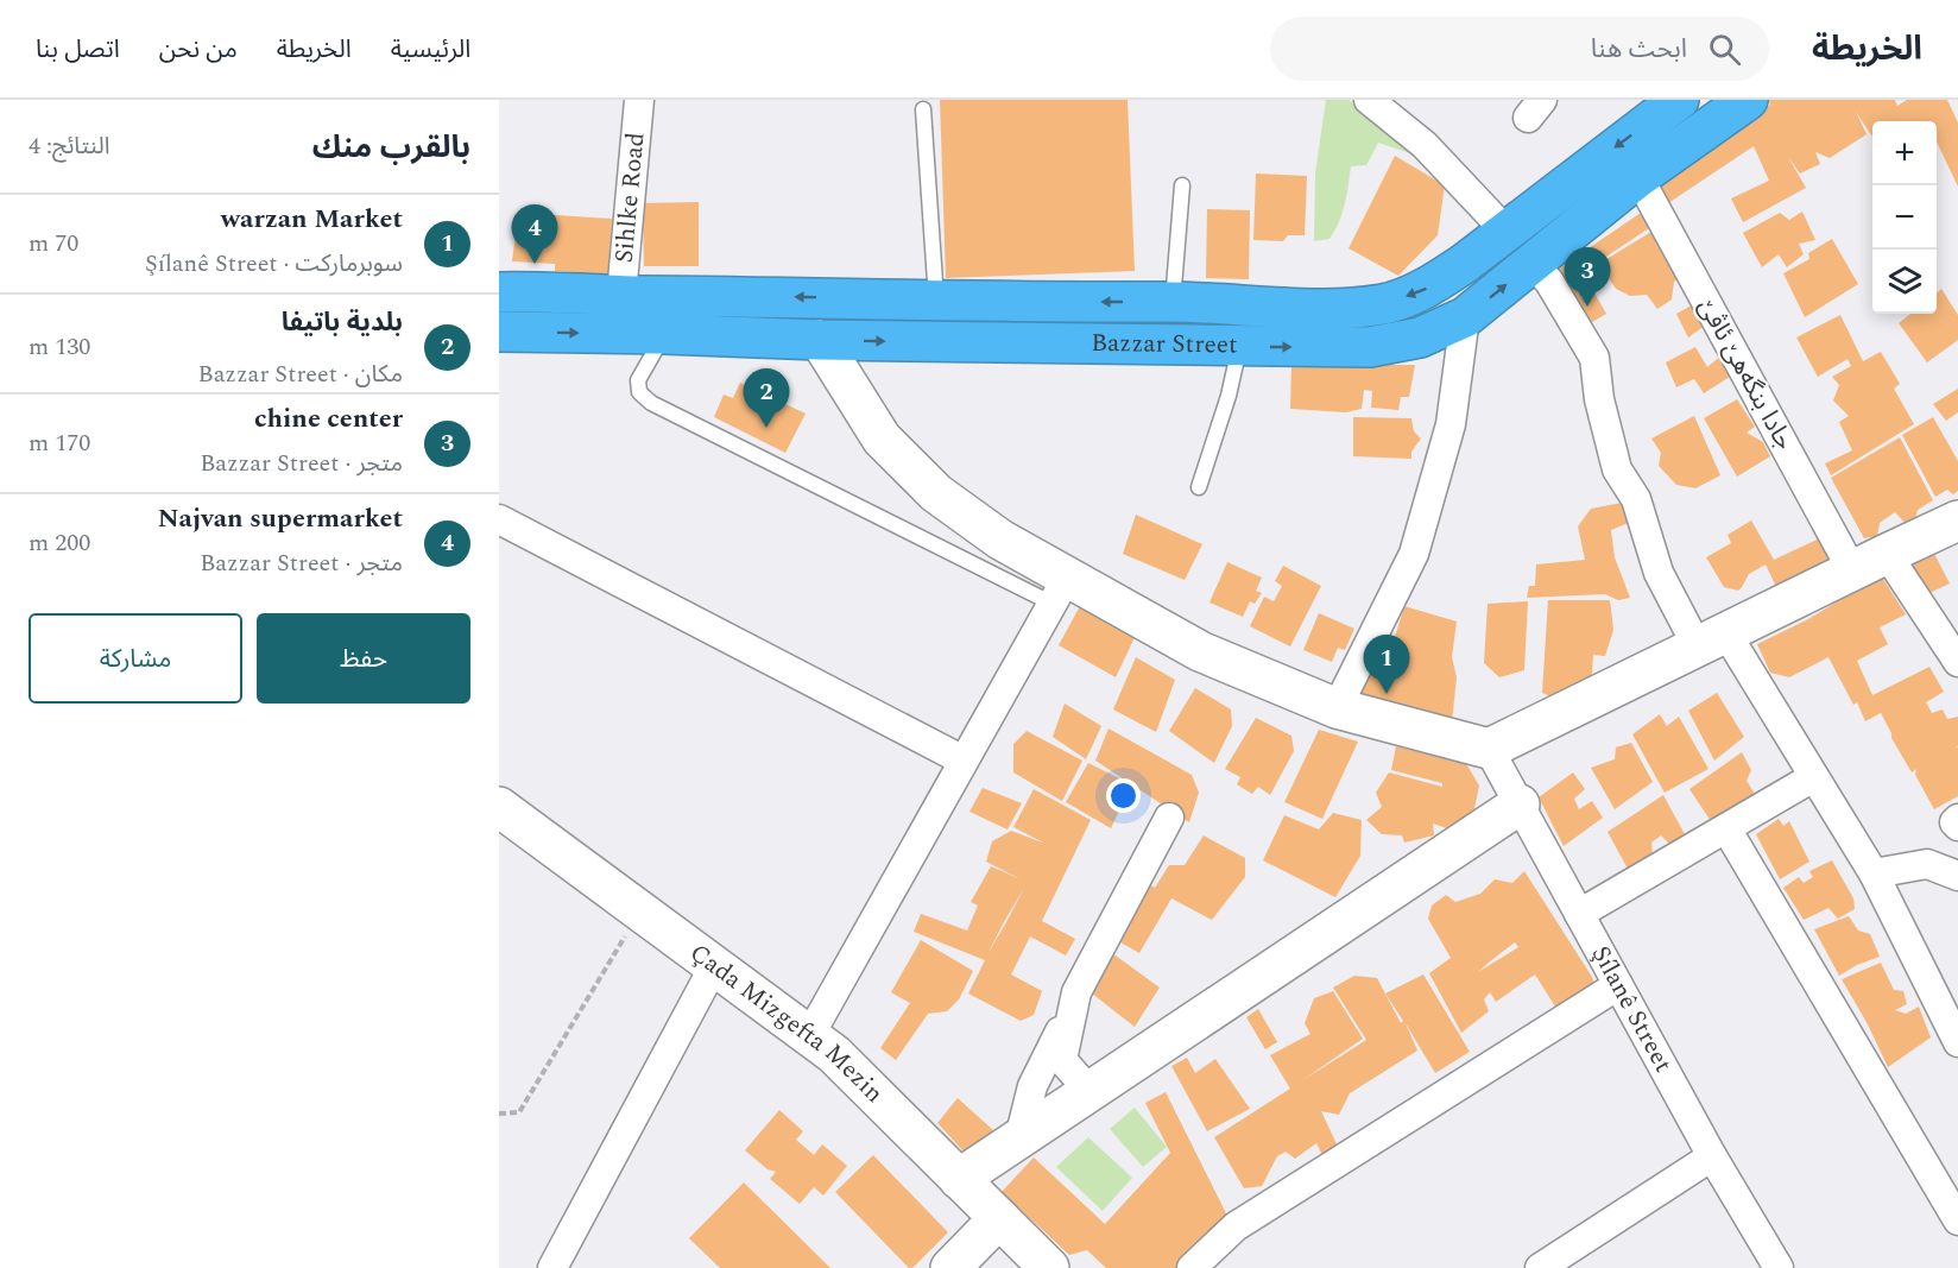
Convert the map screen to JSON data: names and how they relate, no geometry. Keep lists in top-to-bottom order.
{
  "streets": {
    "highway": ["Bazzar Street"],
    "street": [
      "Sihlke Road",
      "جادا بنگەهێ ئاڤێ",
      "Şílanê Street",
      "Çada Mizgefta Mezin"
    ]
  },
  "crossings": [
    ["Sihlke Road", "Bazzar Street"],
    ["Bazzar Street", "جادا بنگەهێ ئاڤێ"]
  ],
  "page": {
    "header": "الخريطة",
    "search": "ابحث هنا",
    "nav": [
      "الرئيسية",
      "الخريطة",
      "من نحن",
      "اتصل بنا"
    ],
    "heading": ["بالقرب منك", "النتائج: 4"],
    "map_buttons": ["+", "−"],
    "list": [
      {
        "mark": "1",
        "name": "warzan Market",
        "note": "سوبرماركت · Şílanê Street",
        "value": "70 m"
      },
      {
        "mark": "2",
        "name": "بلدية باتيفا",
        "note": "مكان · Bazzar Street",
        "value": "130 m"
      },
      {
        "mark": "3",
        "name": "chine center",
        "note": "متجر · Bazzar Street",
        "value": "170 m"
      },
      {
        "mark": "4",
        "name": "Najvan supermarket",
        "note": "متجر · Bazzar Street",
        "value": "200 m"
      }
    ],
    "pins": [
      "4",
      "3",
      "2",
      "1"
    ],
    "buttons": ["حفظ", "مشاركة"]
  }
}
